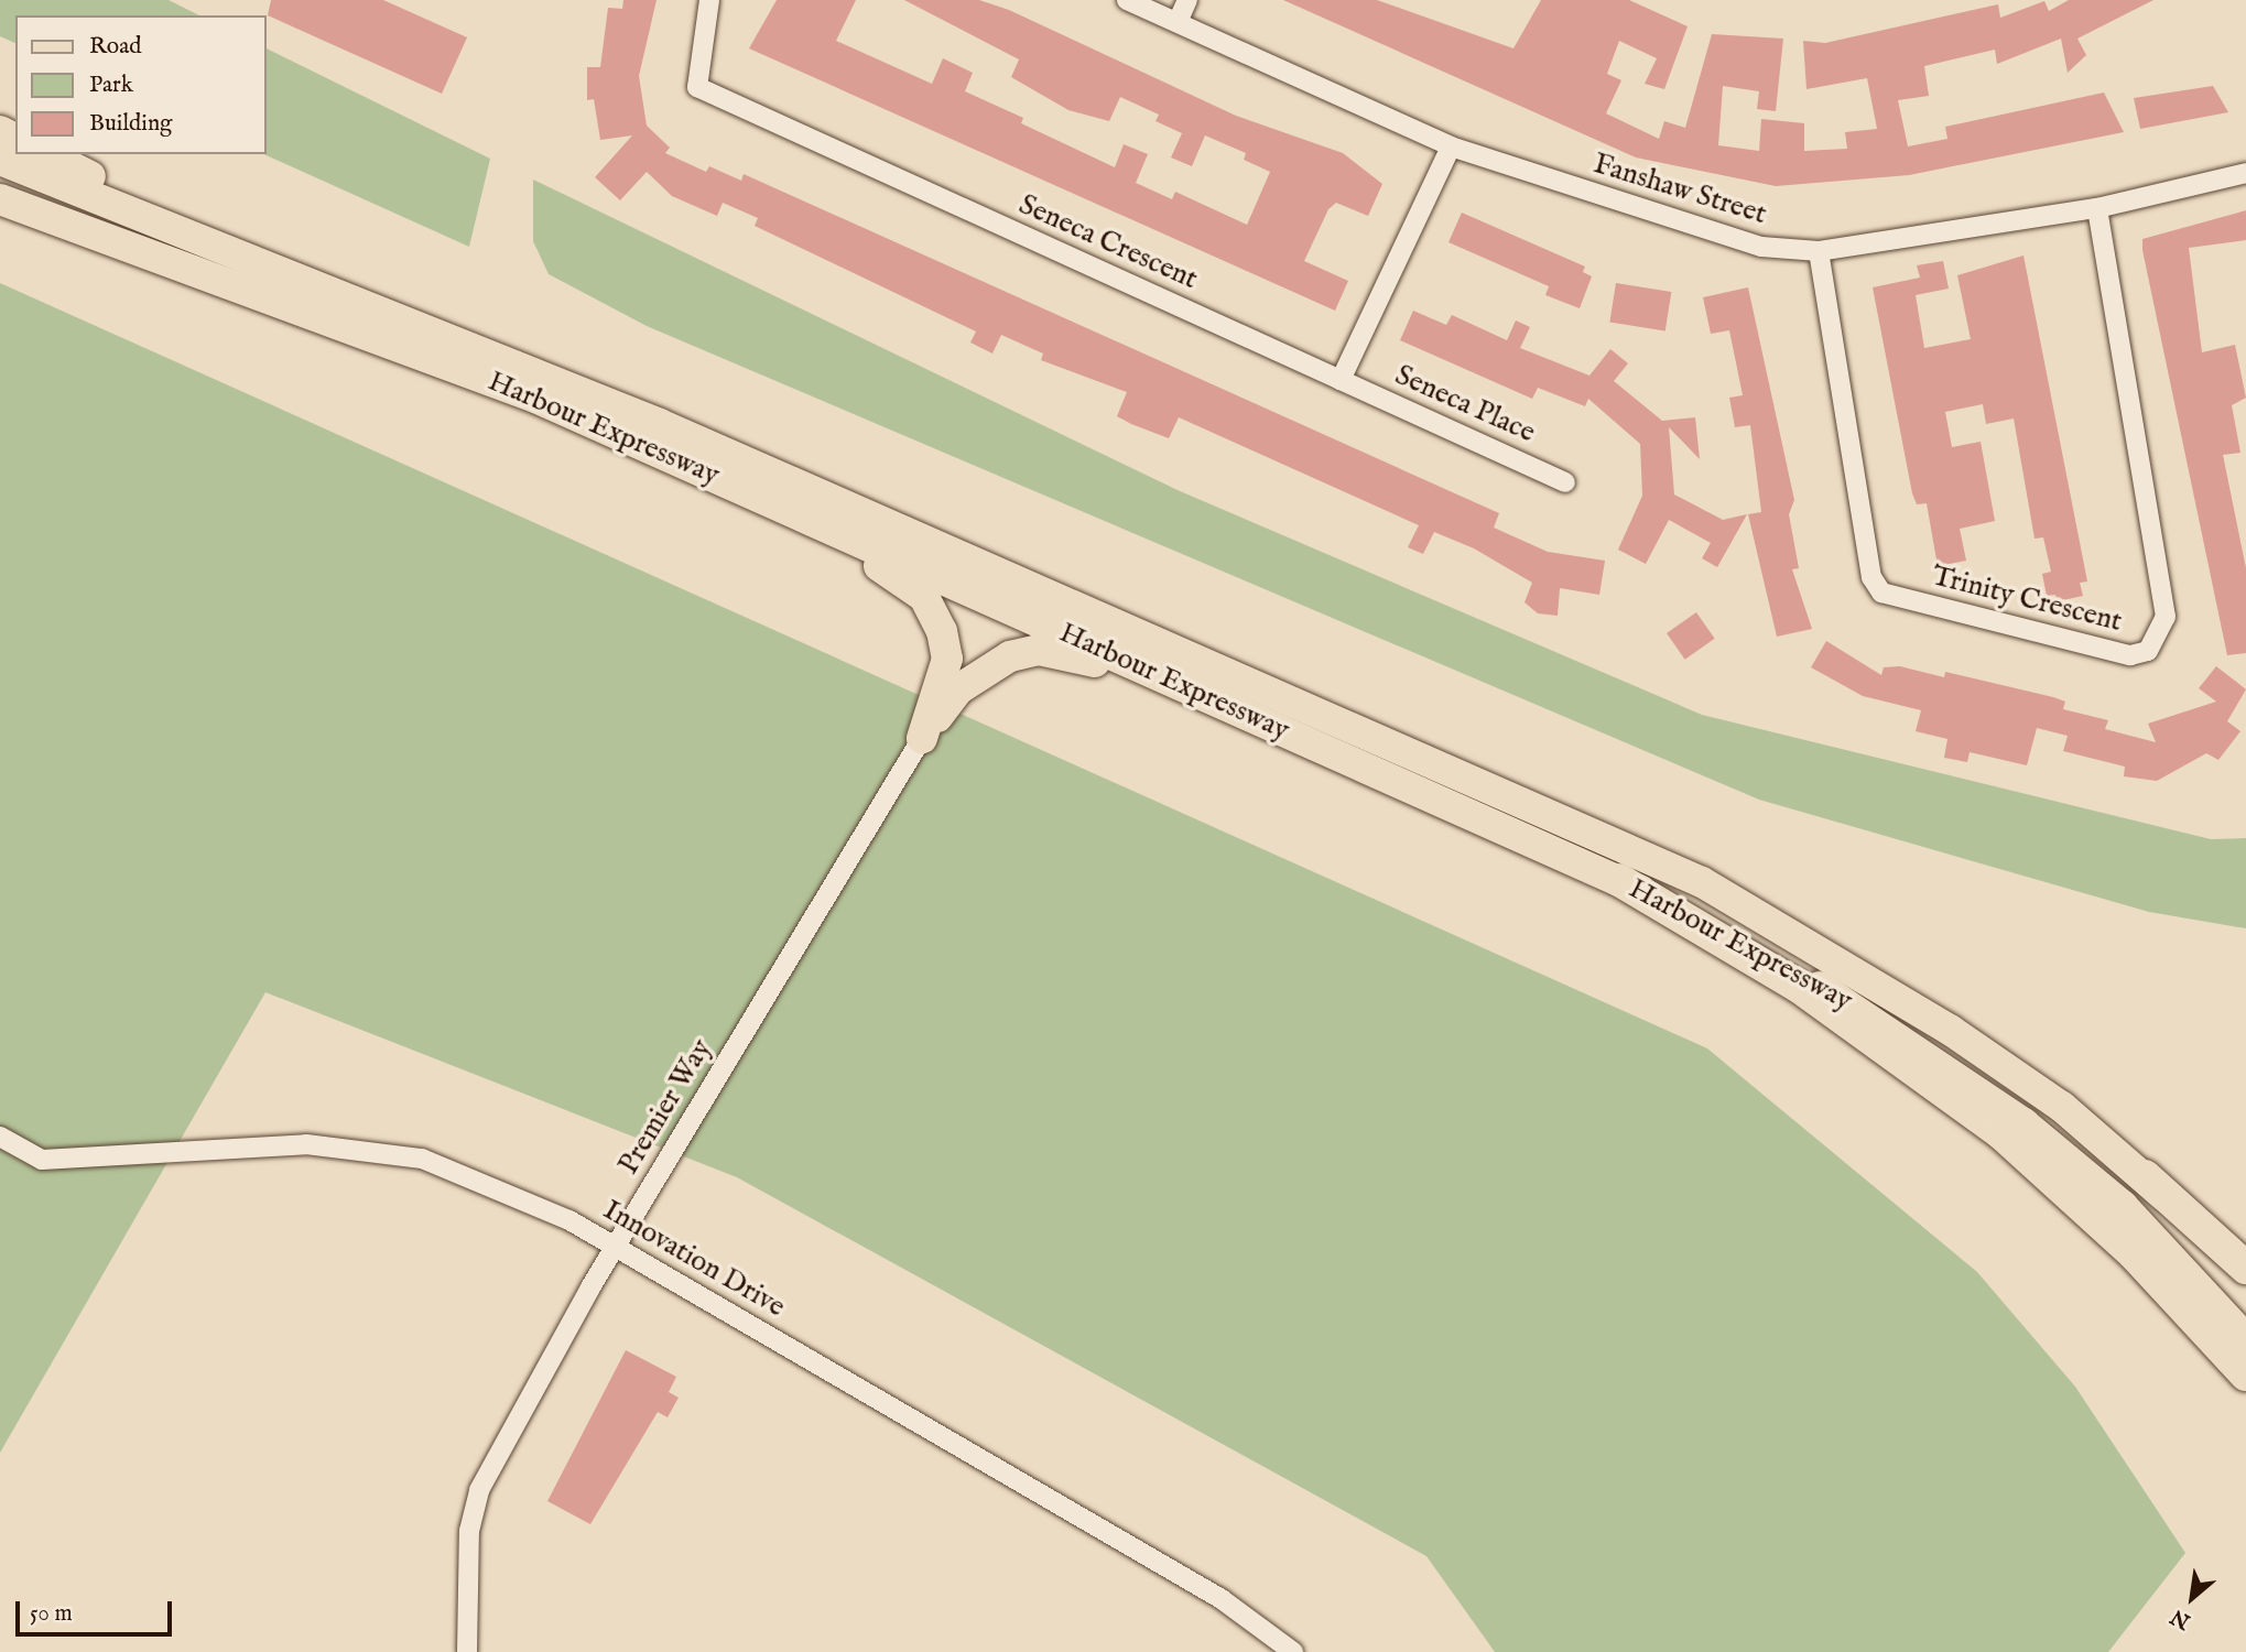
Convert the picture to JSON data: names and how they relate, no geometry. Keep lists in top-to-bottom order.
{
  "streets": {
    "main road": ["Harbour Expressway"],
    "street": [
      "Fanshaw Street",
      "Seneca Crescent",
      "Seneca Place",
      "Trinity Crescent",
      "Premier Way",
      "Innovation Drive"
    ]
  },
  "crossings": [
    ["Fanshaw Street", "Trinity Crescent"],
    ["Seneca Crescent", "Seneca Place"],
    ["Premier Way", "Innovation Drive"]
  ],
  "legend": ["Road", "Park", "Building"],
  "scale_bar": "50 m",
  "north": "bottom left"
}
